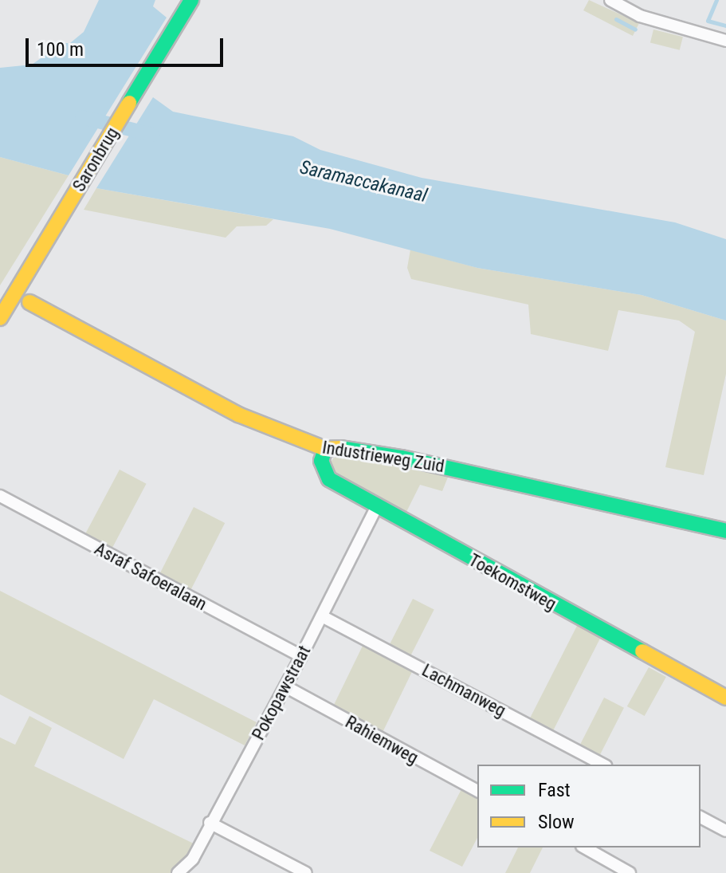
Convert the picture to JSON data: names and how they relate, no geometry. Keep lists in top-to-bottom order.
{
  "streets": {
    "street": [
      "Saronbrug",
      "Industrieweg Zuid",
      "Asraf Safoeralaan",
      "Toekomstweg",
      "Lachmanweg",
      "Pokopawstraat",
      "Rahiemweg"
    ]
  },
  "crossings": [
    ["Industrieweg Zuid", "Toekomstweg"],
    ["Asraf Safoeralaan", "Pokopawstraat"],
    ["Toekomstweg", "Pokopawstraat"],
    ["Lachmanweg", "Pokopawstraat"],
    ["Pokopawstraat", "Rahiemweg"]
  ],
  "water": ["Saramaccakanaal"],
  "legend": ["Fast", "Slow"],
  "scale_bar": "100 m"
}
